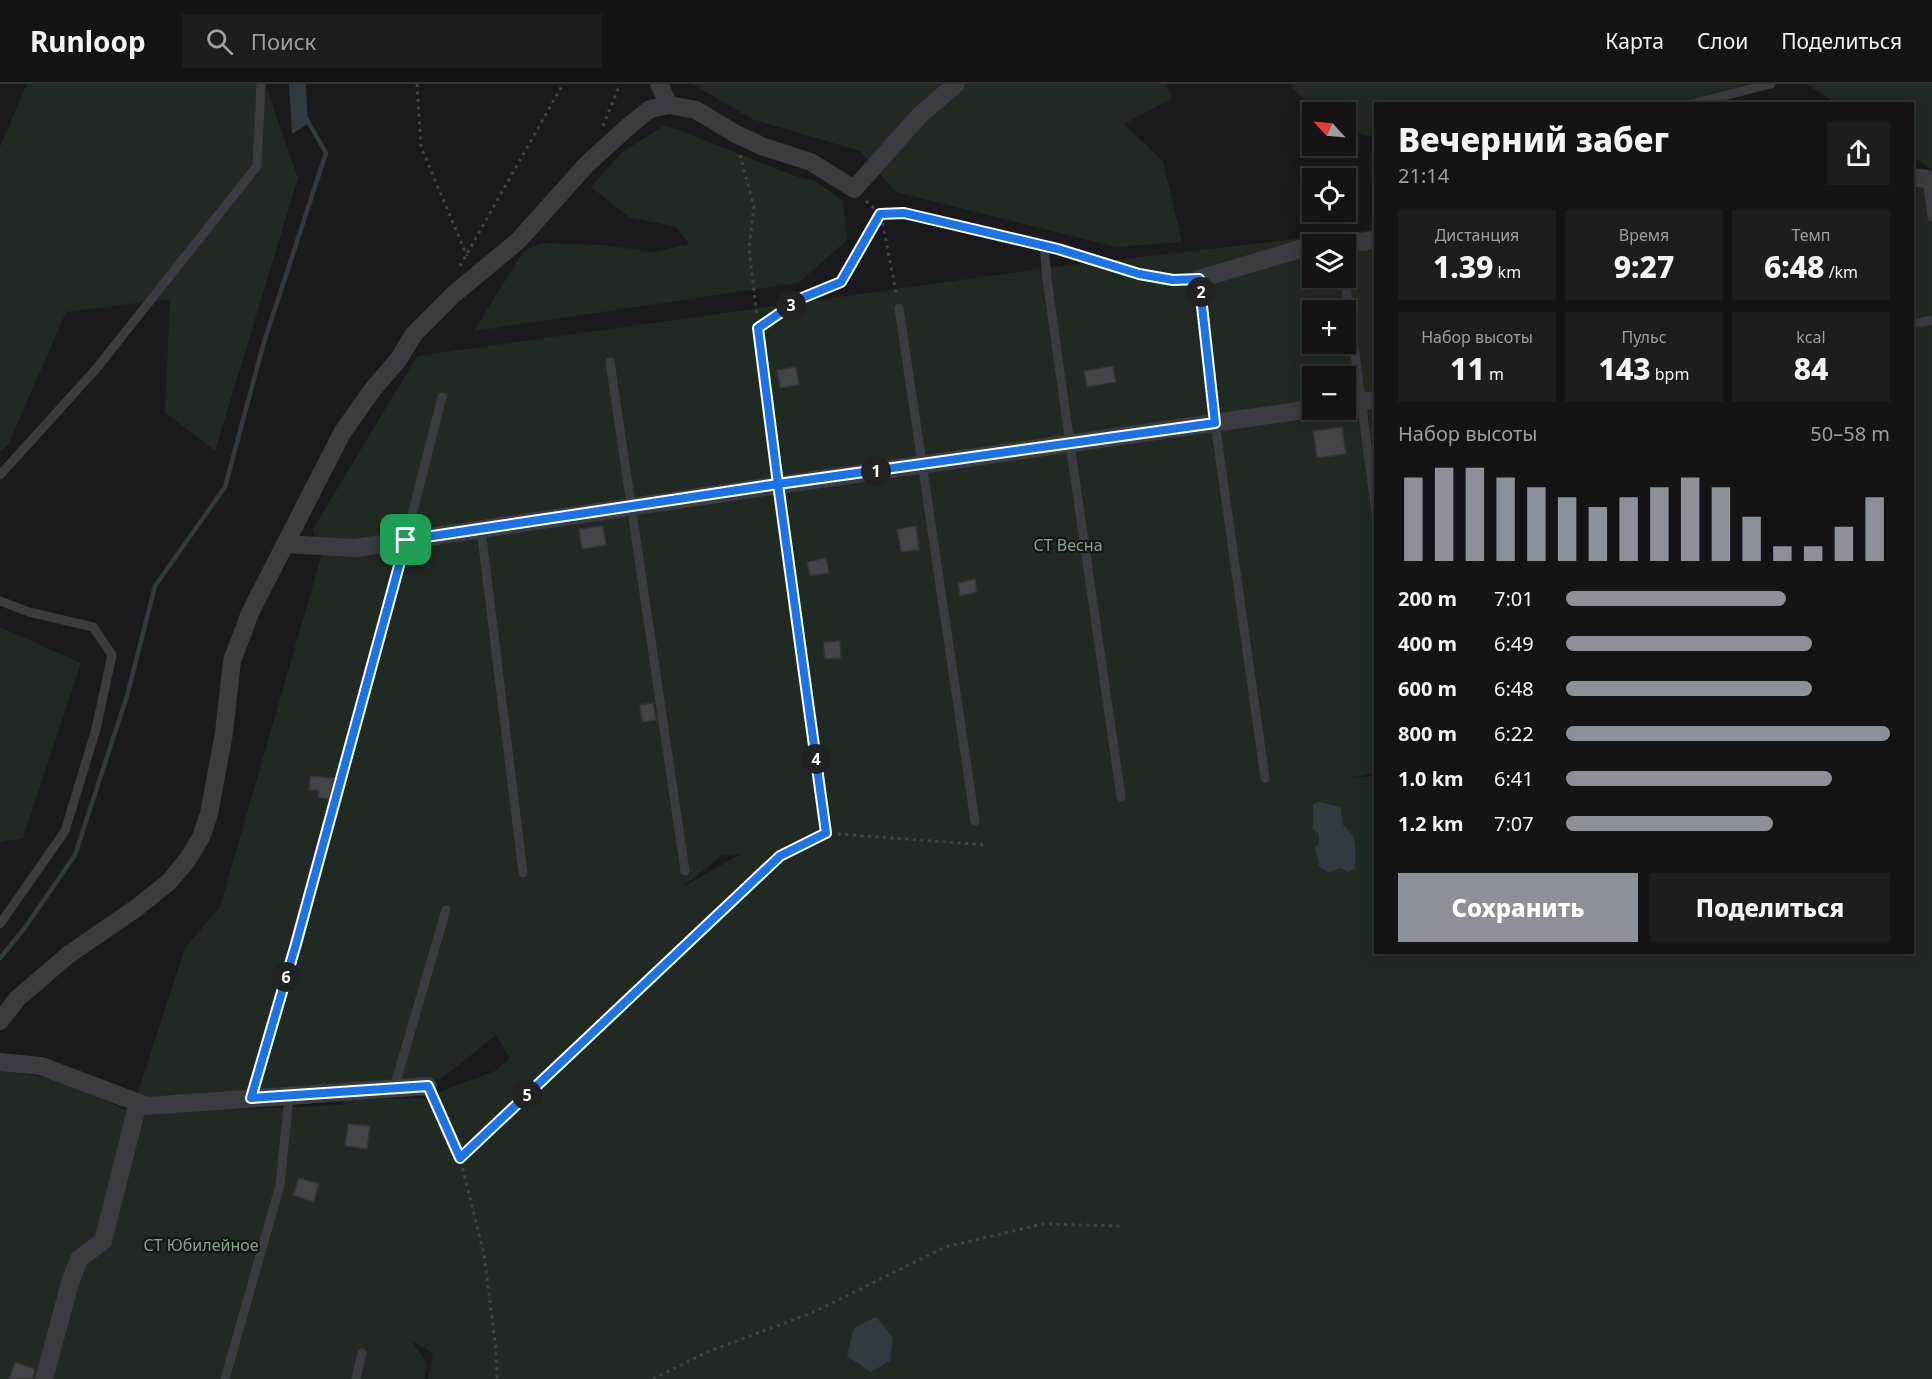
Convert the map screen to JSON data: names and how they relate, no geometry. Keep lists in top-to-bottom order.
{
  "parks": ["СТ Весна", "СТ Юбилейное"],
  "north": "top left",
  "page": {
    "header": "Runloop",
    "search": "Поиск",
    "nav": ["Карта", "Слои", "Поделиться"],
    "map_buttons": ["+", "−"],
    "heading": ["Вечерний забег", "21:14"],
    "stats": [
      ["Дистанция", "1.39 km"],
      ["Время", "9:27"],
      ["Темп", "6:48 /km"],
      ["Набор высоты", "11 m"],
      ["Пульс", "143 bpm"],
      ["kcal", "84"]
    ],
    "pins": [
      "2",
      "3",
      "1",
      "4",
      "6",
      "5"
    ],
    "chart": ["Набор высоты", "50–58 m"],
    "list": [
      {
        "name": "200 m",
        "note": "7:01"
      },
      {
        "name": "400 m",
        "note": "6:49"
      },
      {
        "name": "600 m",
        "note": "6:48"
      },
      {
        "name": "800 m",
        "note": "6:22"
      },
      {
        "name": "1.0 km",
        "note": "6:41"
      },
      {
        "name": "1.2 km",
        "note": "7:07"
      }
    ],
    "buttons": ["Сохранить", "Поделиться"]
  }
}
